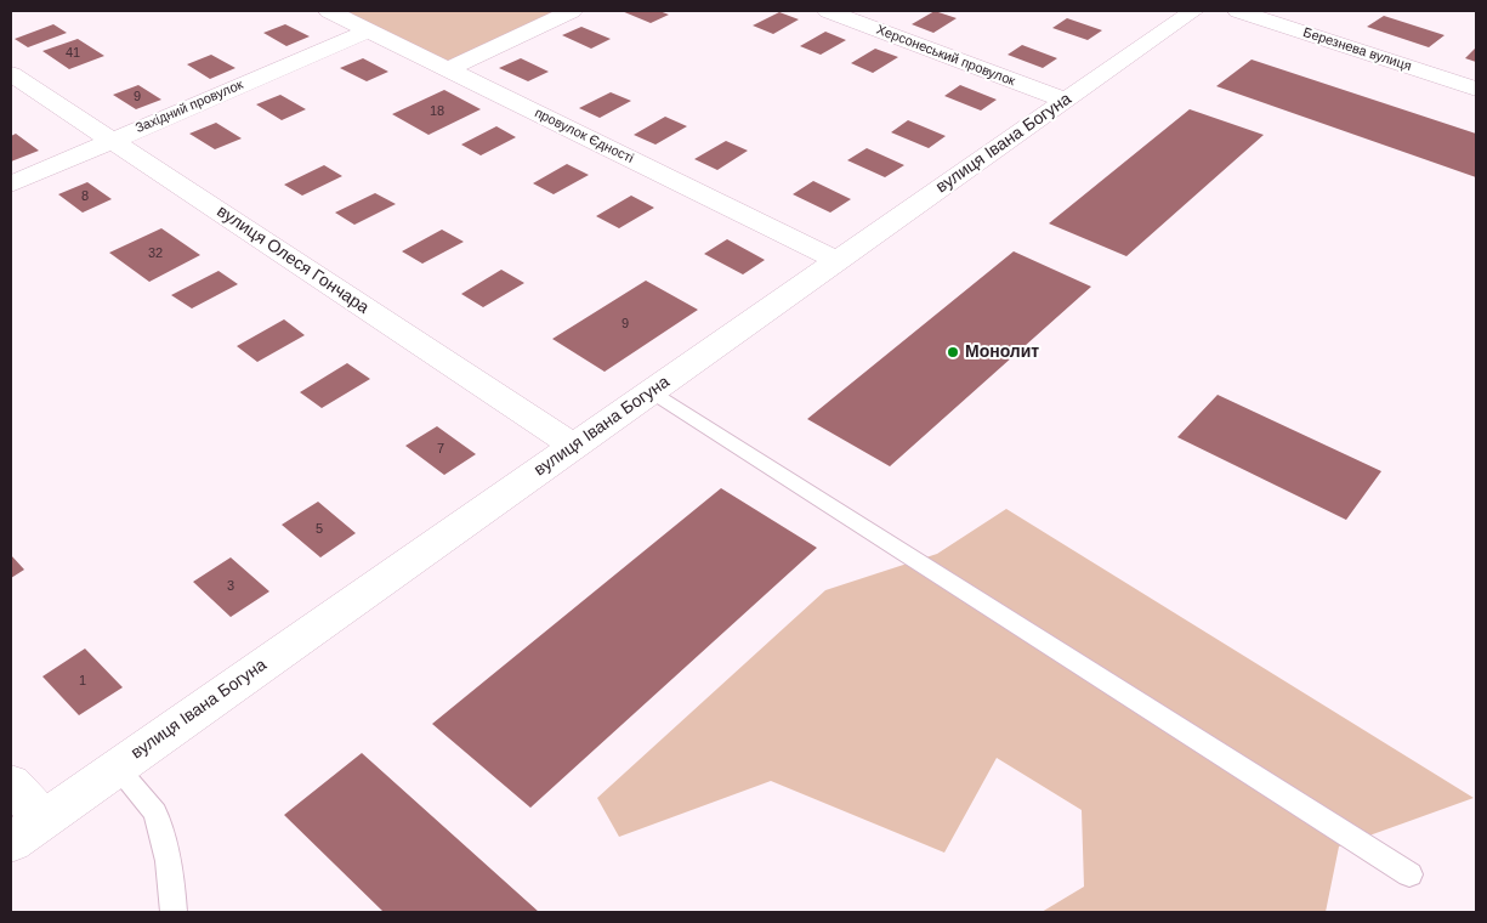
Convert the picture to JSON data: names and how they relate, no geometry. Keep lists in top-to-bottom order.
{
  "streets": {
    "street": [
      "Березнева вулиця",
      "Херсонеський провулок",
      "Західний провулок",
      "провулок Єдності",
      "вулиця Івана Богуна",
      "вулиця Олеся Гончара"
    ]
  },
  "crossings": [
    ["Херсонеський провулок", "вулиця Івана Богуна"],
    ["Західний провулок", "провулок Єдності"],
    ["Західний провулок", "вулиця Олеся Гончара"],
    ["провулок Єдності", "вулиця Івана Богуна"],
    ["вулиця Івана Богуна", "вулиця Олеся Гончара"]
  ],
  "places": ["Монолит"],
  "house_numbers": [
    "41",
    "9",
    "18",
    "8",
    "32",
    "9",
    "7",
    "5",
    "3",
    "1"
  ]
}
